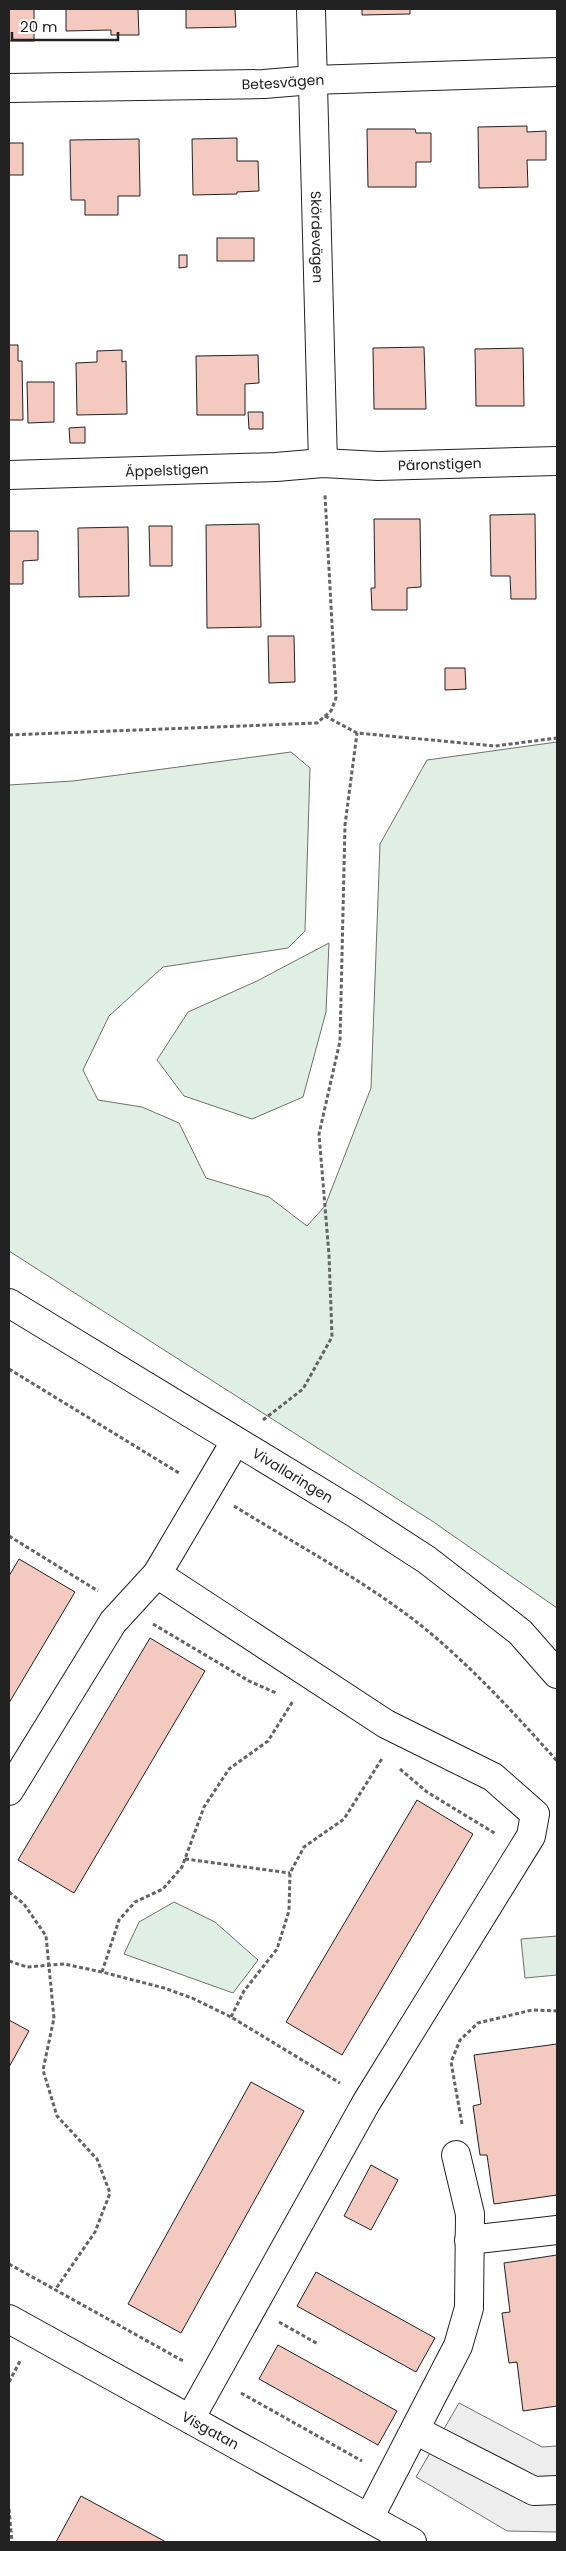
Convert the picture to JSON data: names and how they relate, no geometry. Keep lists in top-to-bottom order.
{
  "streets": {
    "street": [
      "Betesvägen",
      "Skördevägen",
      "Päronstigen",
      "Äppelstigen",
      "Vivallaringen",
      "Visgatan"
    ]
  },
  "crossings": [
    ["Betesvägen", "Skördevägen"],
    ["Skördevägen", "Päronstigen"],
    ["Skördevägen", "Äppelstigen"],
    ["Päronstigen", "Äppelstigen"]
  ],
  "scale_bar": "20 m"
}
